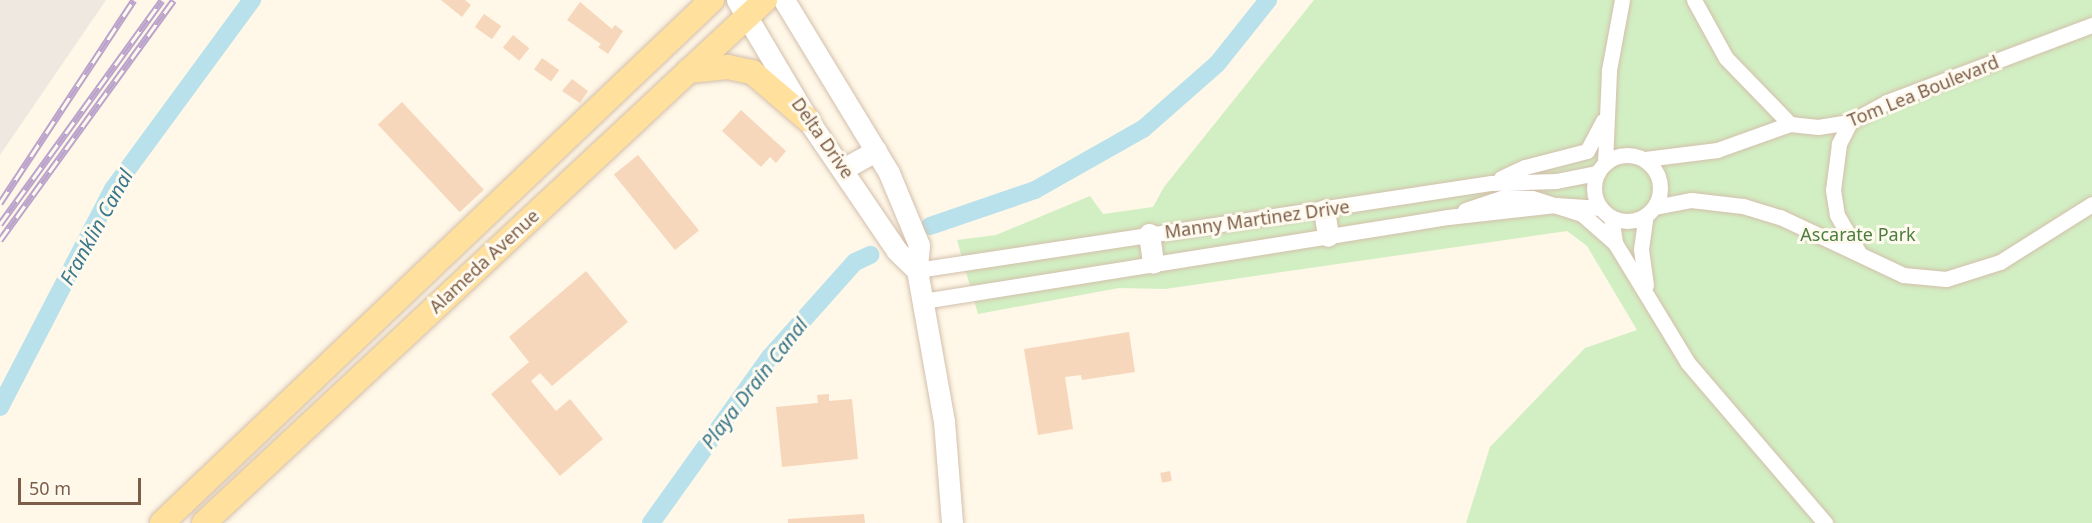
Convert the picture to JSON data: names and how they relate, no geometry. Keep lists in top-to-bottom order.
{
  "streets": {
    "main road": ["Delta Drive", "Alameda Avenue"],
    "street": ["Tom Lea Boulevard", "Manny Martinez Drive"]
  },
  "crossings": [
    ["Tom Lea Boulevard", "Manny Martinez Drive"],
    ["Delta Drive", "Manny Martinez Drive"],
    ["Delta Drive", "Alameda Avenue"]
  ],
  "water": ["Franklin Canal", "Playa Drain Canal"],
  "parks": ["Ascarate Park"],
  "scale_bar": "50 m"
}
